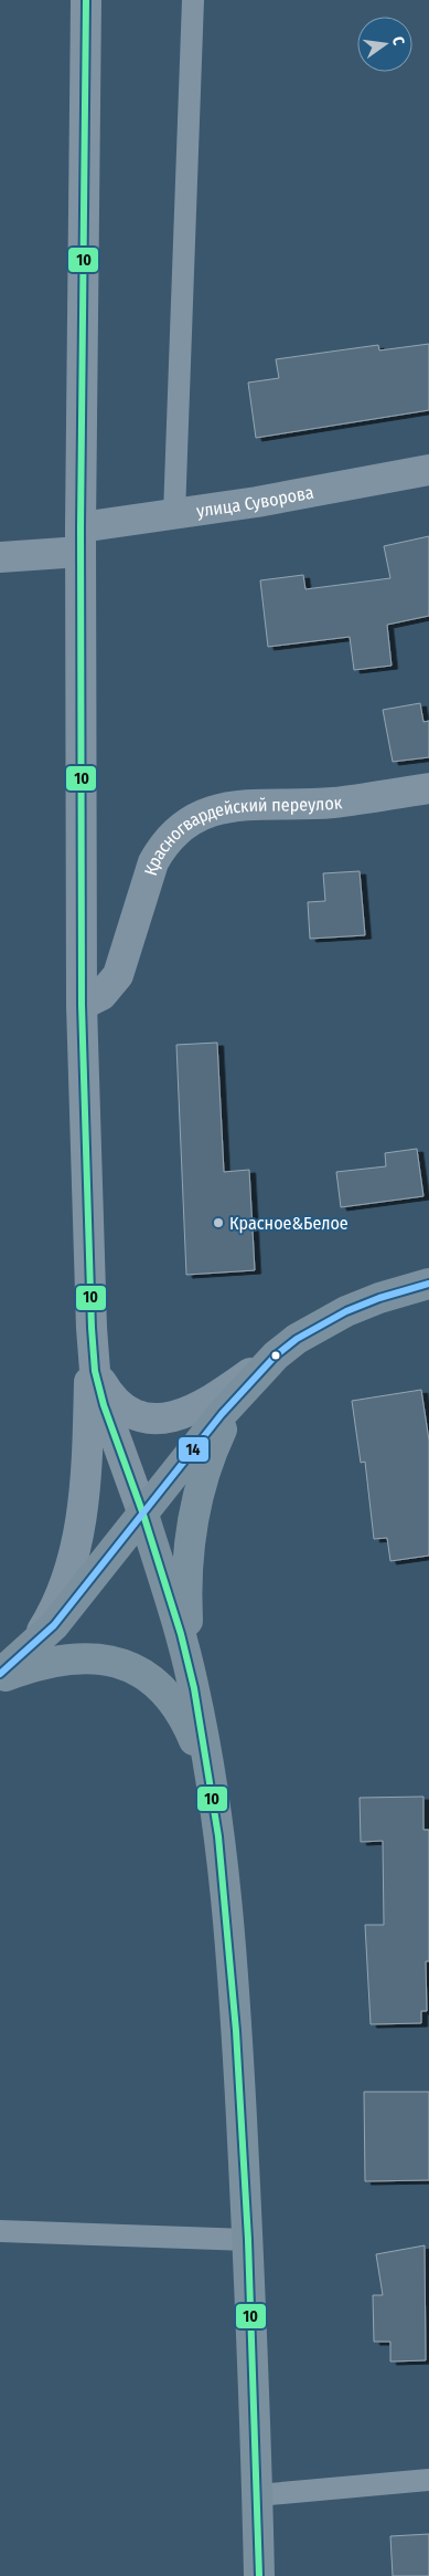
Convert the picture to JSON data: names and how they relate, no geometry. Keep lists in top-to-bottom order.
{
  "streets": {
    "street": ["улица Суворова", "Красногвардейский переулок"]
  },
  "places": ["Красное&Белое"],
  "lines": ["transit line 10", "transit line 14"],
  "north": "right"
}
